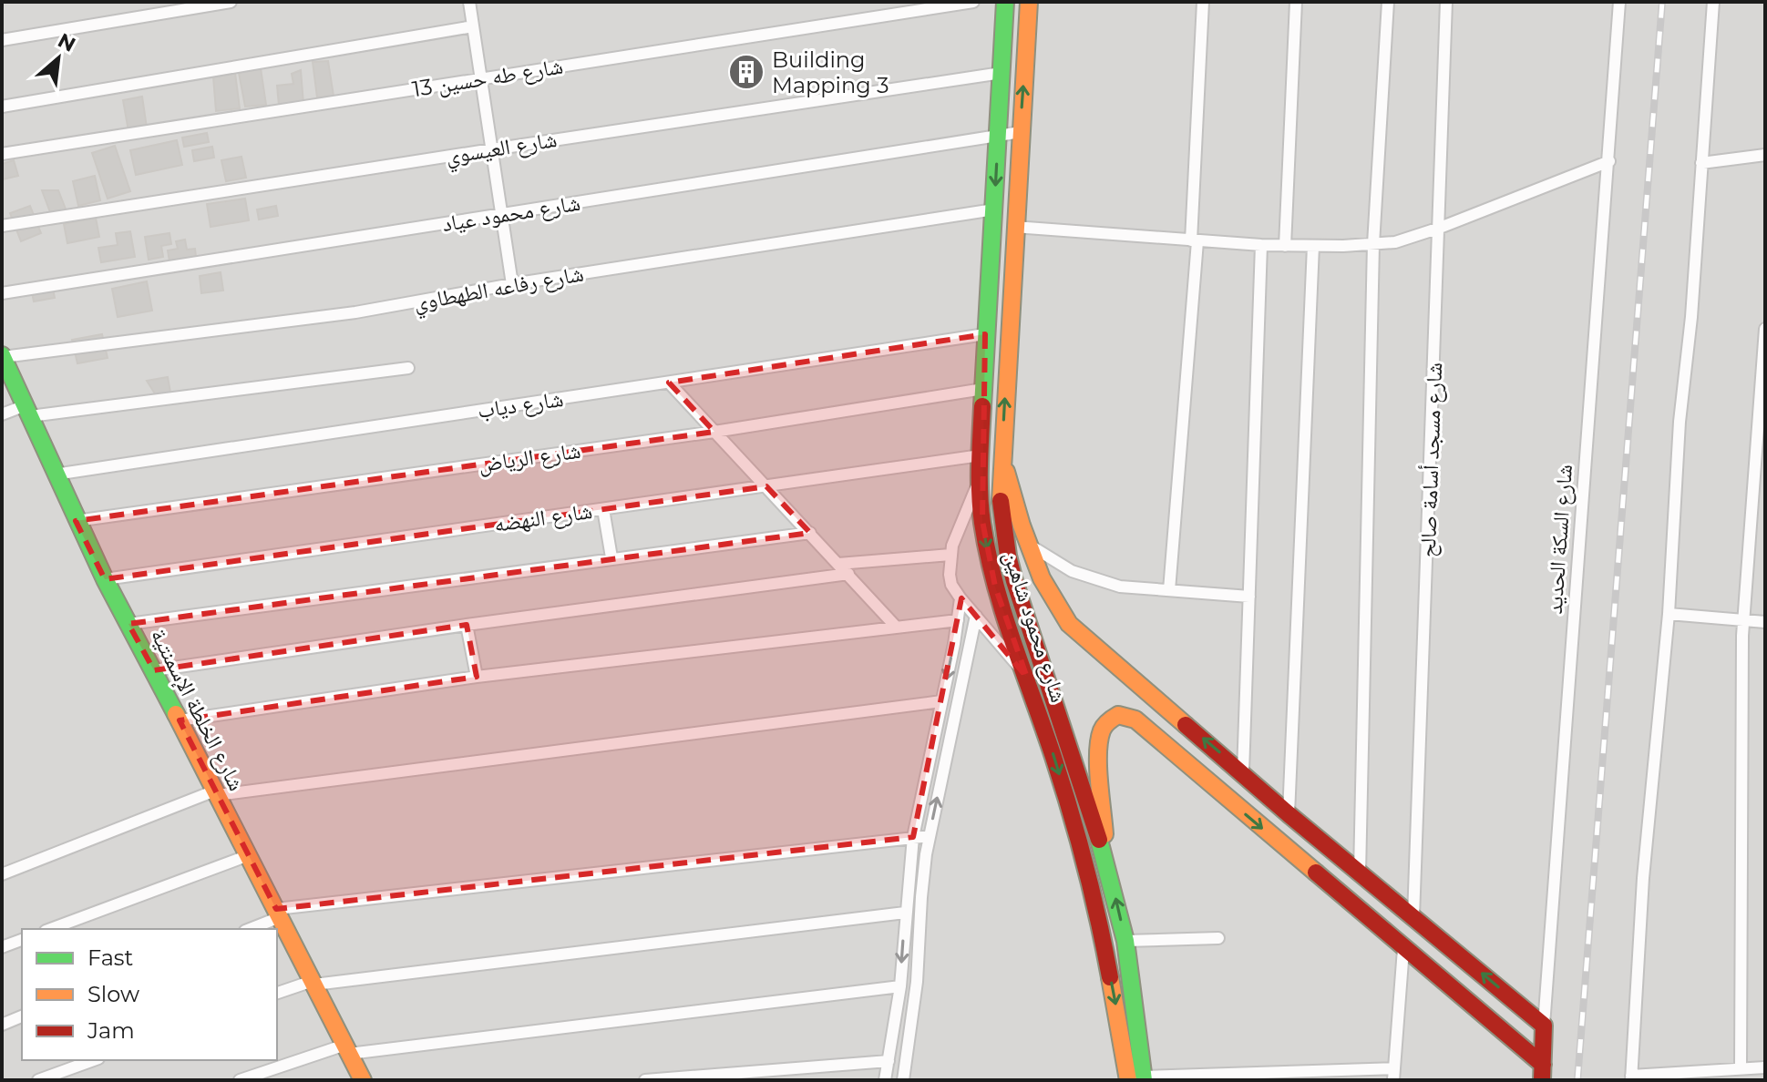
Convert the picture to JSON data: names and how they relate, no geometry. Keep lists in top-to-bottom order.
{
  "streets": {
    "street": [
      "شارع طه حسين 13",
      "شارع العيسوي",
      "شارع محمود عياد",
      "شارع رفاعه الطهطاوي",
      "شارع دياب",
      "شارع الرياض",
      "شارع مسجد أسامة صالح",
      "شارع النهضه",
      "شارع السكة الحديد",
      "شارع محمود شاهين",
      "شارع الخلطة الإسمنتية"
    ]
  },
  "crossings": [
    ["شارع العيسوي", "شارع محمود شاهين"],
    ["شارع محمود عياد", "شارع محمود شاهين"],
    ["شارع رفاعه الطهطاوي", "شارع محمود شاهين"],
    ["شارع رفاعه الطهطاوي", "شارع الخلطة الإسمنتية"],
    ["شارع دياب", "شارع محمود شاهين"],
    ["شارع دياب", "شارع الخلطة الإسمنتية"],
    ["شارع الرياض", "شارع محمود شاهين"],
    ["شارع الرياض", "شارع الخلطة الإسمنتية"],
    ["شارع النهضه", "شارع محمود شاهين"],
    ["شارع النهضه", "شارع الخلطة الإسمنتية"]
  ],
  "places": {
    "building": ["Building Mapping 3"]
  },
  "legend": ["Fast", "Slow", "Jam"],
  "north": "top right"
}
